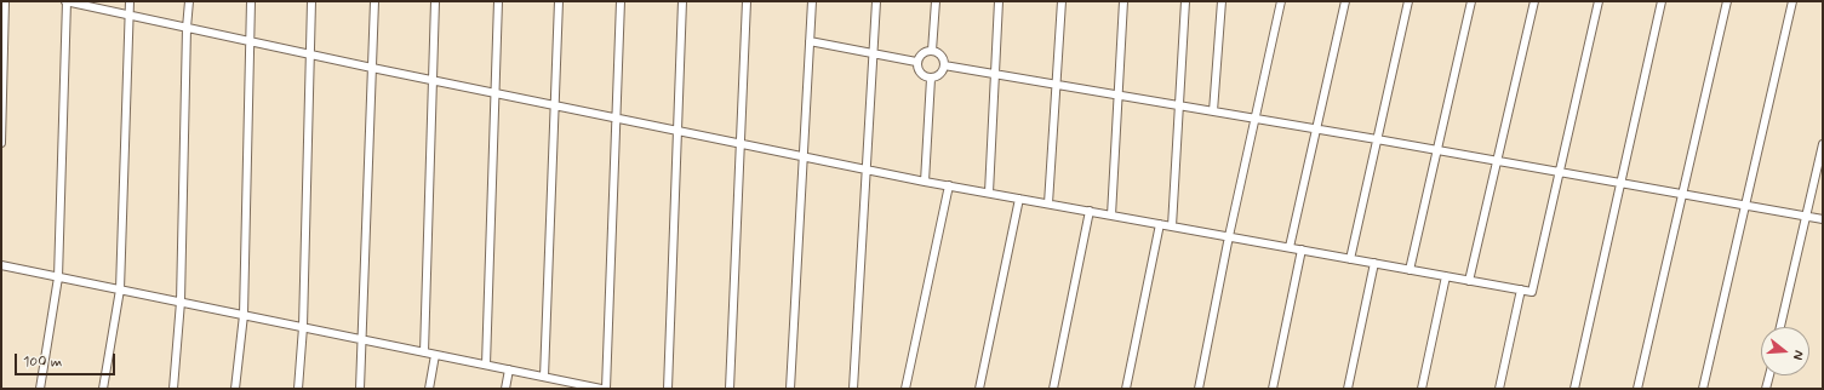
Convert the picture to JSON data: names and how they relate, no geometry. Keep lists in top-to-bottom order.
{
  "scale_bar": "100 m",
  "north": "right"
}
